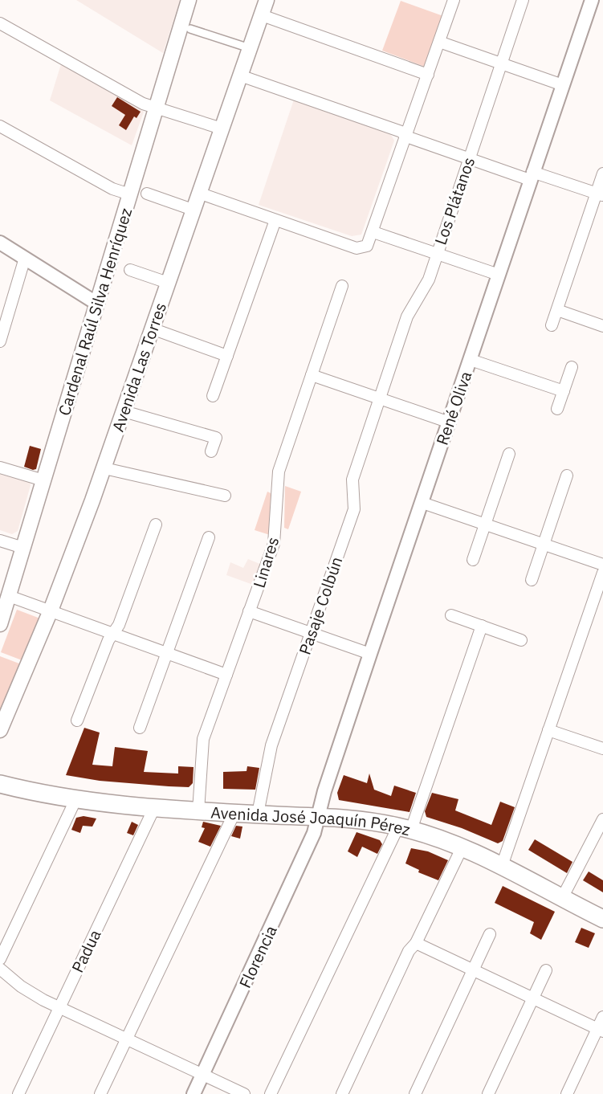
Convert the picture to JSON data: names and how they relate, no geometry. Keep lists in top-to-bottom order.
{
  "streets": {
    "main road": ["Cardenal Raúl Silva Henríquez", "Avenida Las Torres", "Avenida José Joaquín Pérez"],
    "street": [
      "Los Plátanos",
      "René Oliva",
      "Linares",
      "Pasaje Colbún",
      "Padua",
      "Florencia"
    ]
  },
  "crossings": [
    ["Los Plátanos", "Pasaje Colbún"],
    ["René Oliva", "Avenida José Joaquín Pérez"],
    ["René Oliva", "Florencia"],
    ["Linares", "Avenida José Joaquín Pérez"],
    ["Pasaje Colbún", "Avenida José Joaquín Pérez"],
    ["Avenida José Joaquín Pérez", "Padua"],
    ["Avenida José Joaquín Pérez", "Florencia"]
  ]
}
